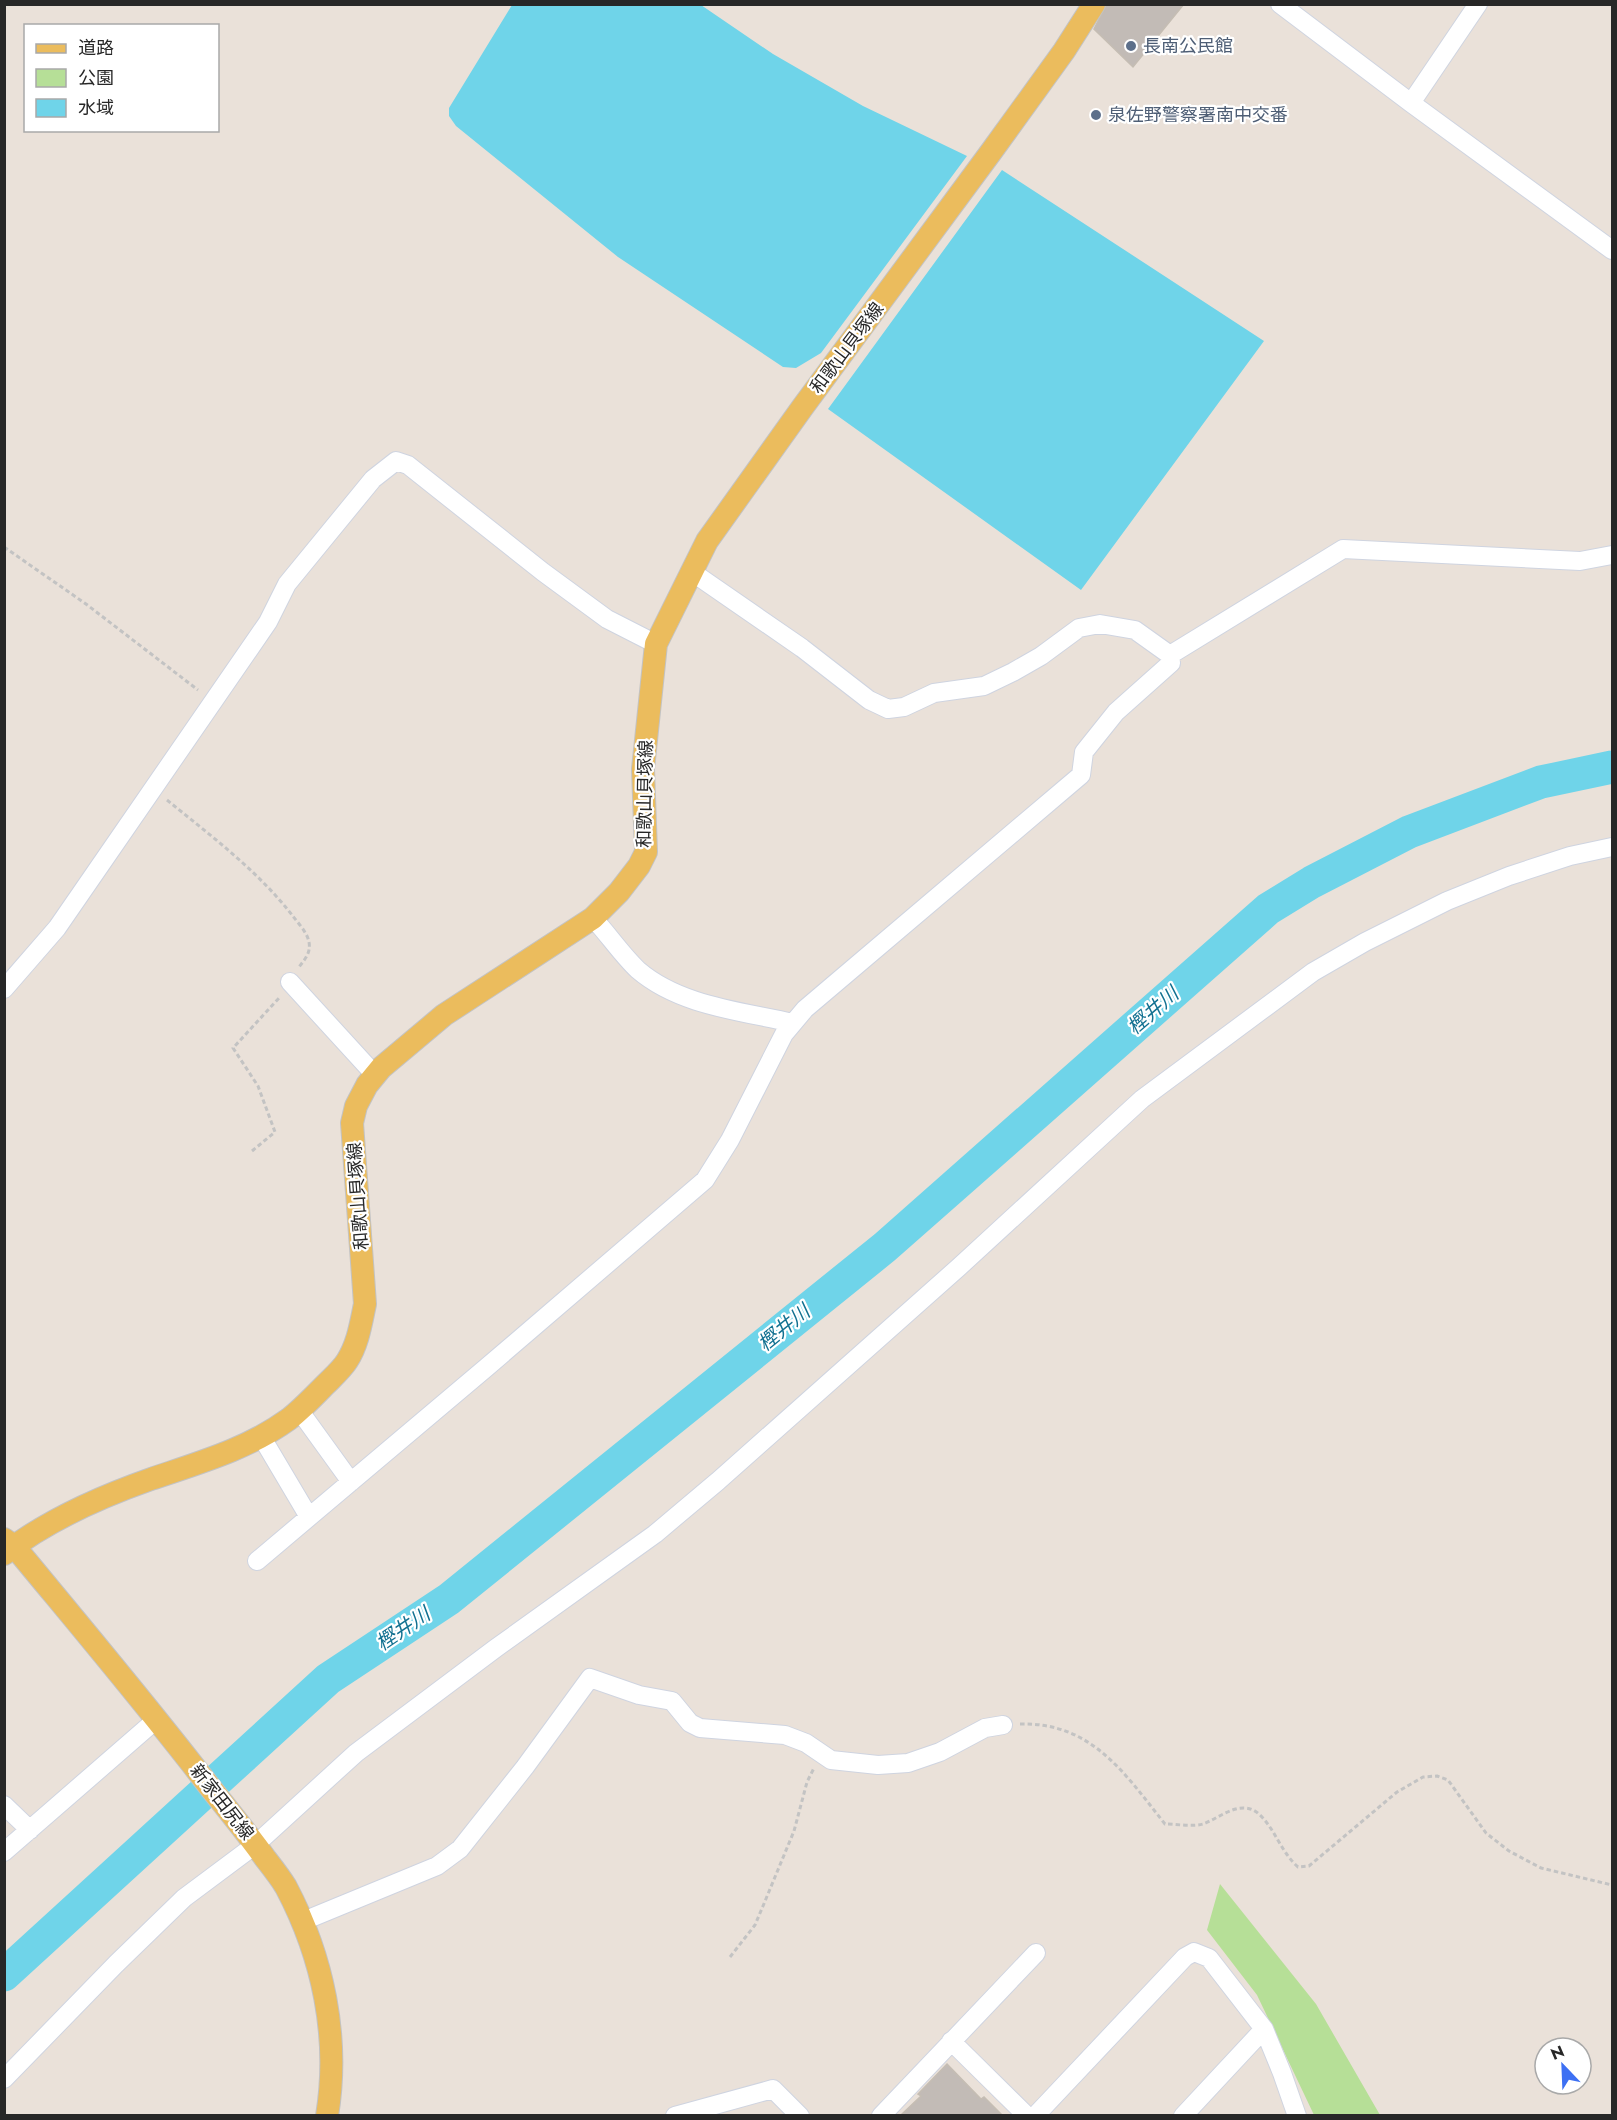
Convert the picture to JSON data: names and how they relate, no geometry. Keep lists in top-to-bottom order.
{
  "streets": {
    "main road": ["和歌山貝塚線", "新家田尻線"]
  },
  "crossings": [
    ["和歌山貝塚線", "新家田尻線"]
  ],
  "water": ["樫井川"],
  "places": ["長南公民館", "泉佐野警察署南中交番"],
  "legend": ["道路", "公園", "水域"],
  "north": "top left"
}
